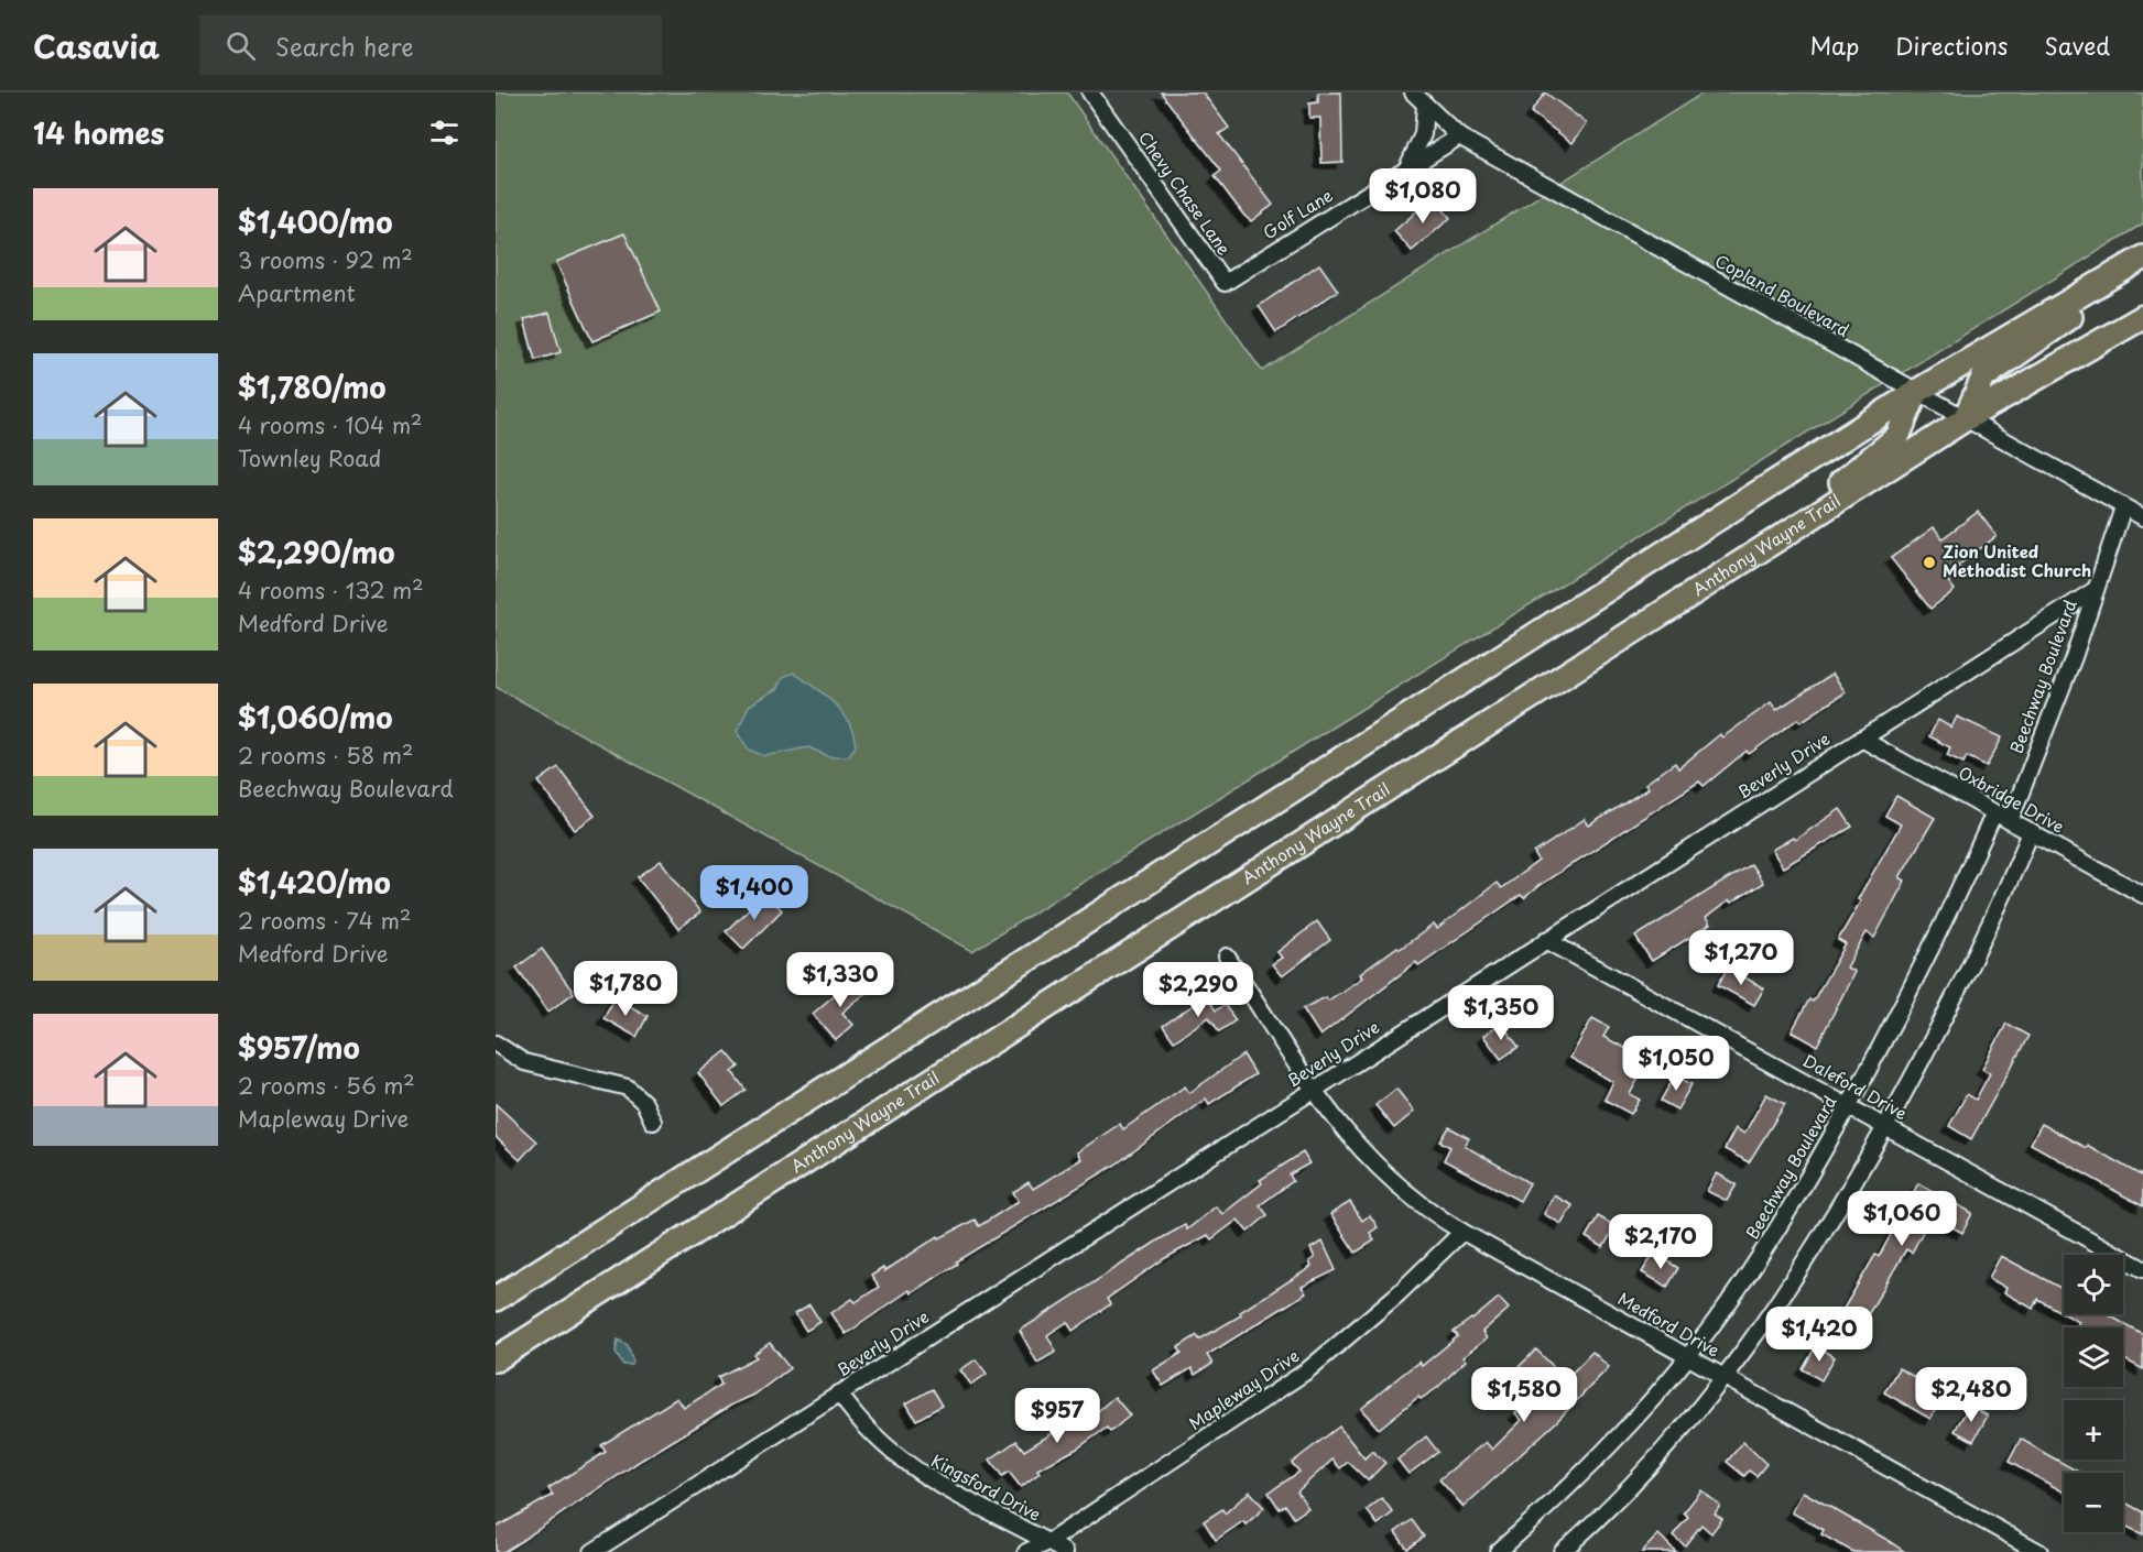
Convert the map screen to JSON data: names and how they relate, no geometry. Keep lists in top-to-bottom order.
{
  "streets": {
    "highway": ["Anthony Wayne Trail"],
    "street": [
      "Chevy Chase Lane",
      "Golf Lane",
      "Copland Boulevard",
      "Beechway Boulevard",
      "Beverly Drive",
      "Oxbridge Drive",
      "Daleford Drive",
      "Medford Drive",
      "Mapleway Drive",
      "Kingsford Drive"
    ]
  },
  "crossings": [
    ["Chevy Chase Lane", "Golf Lane"],
    ["Golf Lane", "Copland Boulevard"],
    ["Copland Boulevard", "Anthony Wayne Trail"],
    ["Copland Boulevard", "Beechway Boulevard"],
    ["Beechway Boulevard", "Beverly Drive"],
    ["Beechway Boulevard", "Oxbridge Drive"],
    ["Beechway Boulevard", "Daleford Drive"],
    ["Beechway Boulevard", "Medford Drive"],
    ["Beverly Drive", "Oxbridge Drive"],
    ["Beverly Drive", "Daleford Drive"],
    ["Beverly Drive", "Medford Drive"],
    ["Beverly Drive", "Kingsford Drive"],
    ["Medford Drive", "Mapleway Drive"],
    ["Mapleway Drive", "Kingsford Drive"]
  ],
  "places": ["Zion United Methodist Church"],
  "page": {
    "header": "Casavia",
    "search": "Search here",
    "nav": ["Map", "Directions", "Saved"],
    "heading": "14 homes",
    "price": [
      "$1,080",
      "$1,400",
      "$1,270",
      "$1,330",
      "$1,780",
      "$2,290",
      "$1,350",
      "$1,050",
      "$1,060",
      "$2,170",
      "$1,420",
      "$1,580",
      "$2,480",
      "$957"
    ],
    "list": [
      {
        "name": "$1,400/mo",
        "note": "3 rooms · 92 m² · Apartment"
      },
      {
        "name": "$1,780/mo",
        "note": "4 rooms · 104 m² · Townley Road"
      },
      {
        "name": "$2,290/mo",
        "note": "4 rooms · 132 m² · Medford Drive"
      },
      {
        "name": "$1,060/mo",
        "note": "2 rooms · 58 m² · Beechway Boulevard"
      },
      {
        "name": "$1,420/mo",
        "note": "2 rooms · 74 m² · Medford Drive"
      },
      {
        "name": "$957/mo",
        "note": "2 rooms · 56 m² · Mapleway Drive"
      }
    ],
    "map_buttons": ["+", "−"]
  }
}
